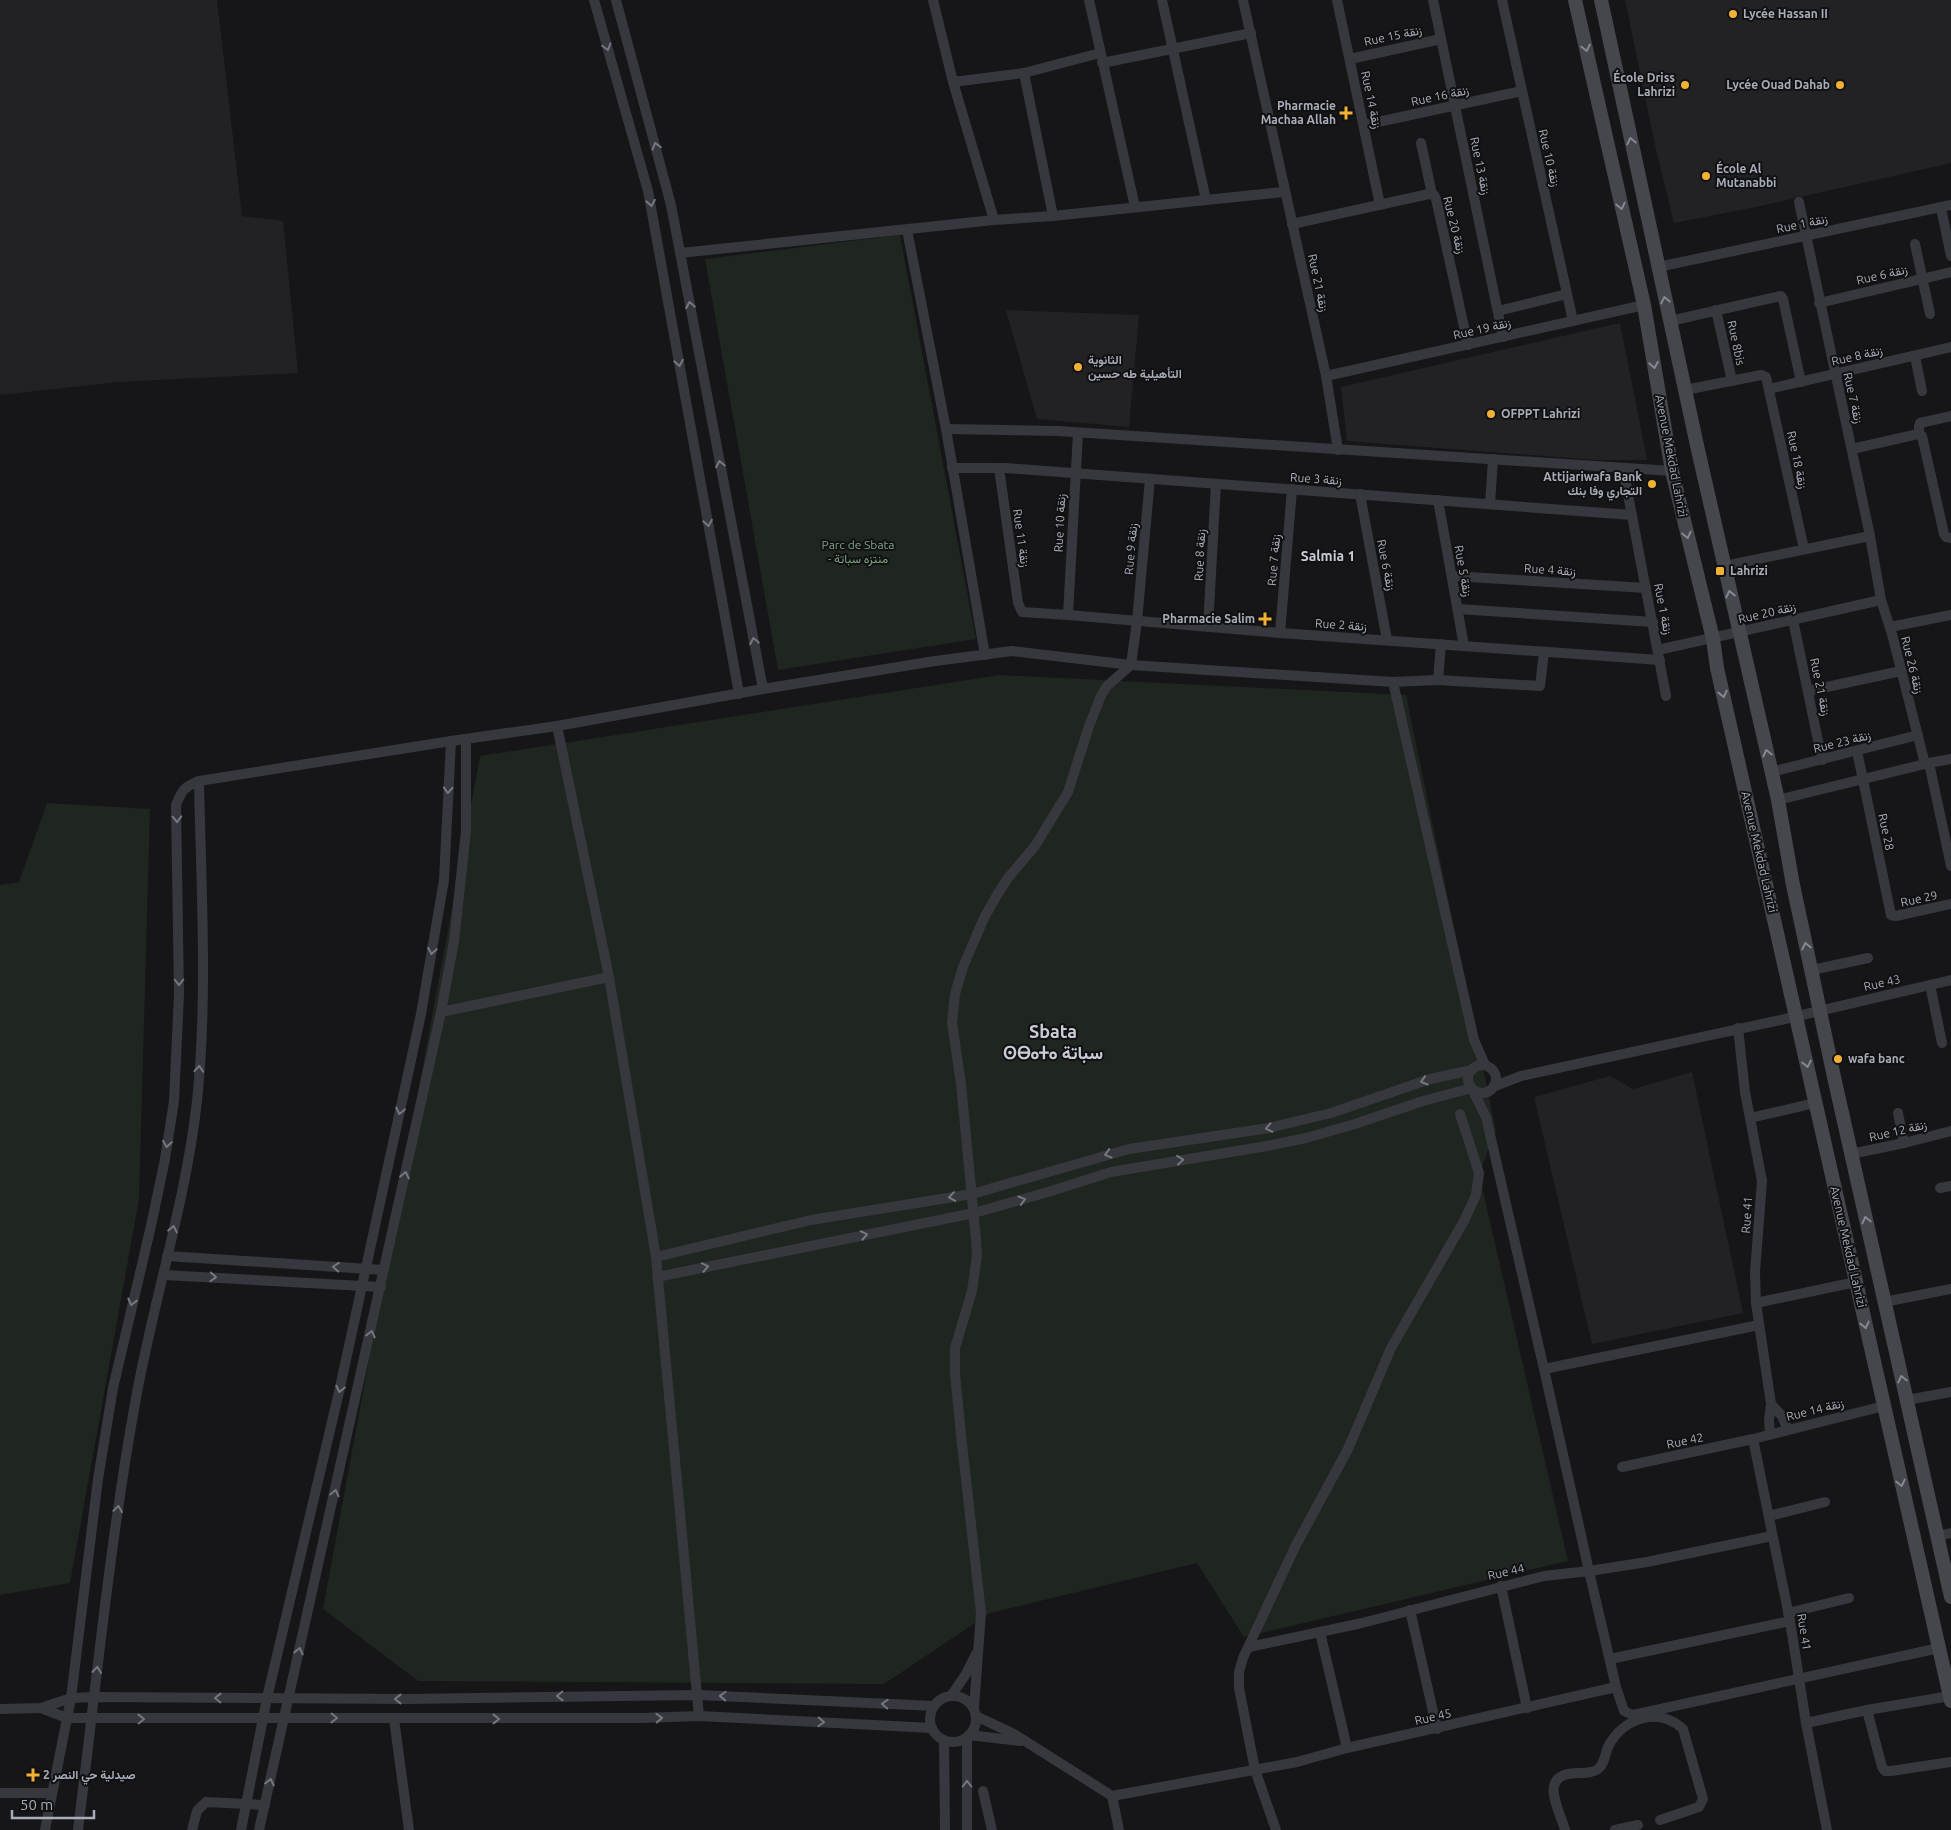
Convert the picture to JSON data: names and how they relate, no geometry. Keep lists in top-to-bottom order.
{
  "streets": {
    "main road": ["Avenue Mekdad Lahrizi"],
    "street": [
      "Rue 15 زنقة",
      "Rue 16 زنقة",
      "Rue 14 زنقة",
      "Rue 10 زنقة",
      "Rue 13 زنقة",
      "Rue 1 زنقة",
      "Rue 20 زنقة",
      "Rue 6 زنقة",
      "Rue 21 زنقة",
      "Rue 19 زنقة",
      "Rue 8bis",
      "Rue 8 زنقة",
      "Rue 7 زنقة",
      "Rue 18 زنقة",
      "Rue 3 زنقة",
      "Rue 11 زنقة",
      "Rue 9 زنقة",
      "Rue 4 زنقة",
      "Rue 5 زنقة",
      "Rue 2 زنقة",
      "Rue 26 زنقة",
      "Rue 23 زنقة",
      "Rue 28",
      "Rue 29",
      "Rue 43",
      "Rue 12 زنقة",
      "Rue 41",
      "Rue 42",
      "Rue 44",
      "Rue 45"
    ]
  },
  "crossings": [
    ["Rue 15 زنقة", "Rue 14 زنقة"],
    ["Rue 15 زنقة", "Rue 13 زنقة"],
    ["Rue 16 زنقة", "Rue 14 زنقة"],
    ["Rue 16 زنقة", "Rue 10 زنقة"],
    ["Rue 16 زنقة", "Rue 13 زنقة"],
    ["Rue 14 زنقة", "Rue 20 زنقة"],
    ["Rue 14 زنقة", "Avenue Mekdad Lahrizi"],
    ["Rue 14 زنقة", "Rue 41"],
    ["Rue 14 زنقة", "Rue 42"],
    ["Rue 10 زنقة", "Rue 19 زنقة"],
    ["Rue 10 زنقة", "Rue 3 زنقة"],
    ["Rue 10 زنقة", "Rue 2 زنقة"],
    ["Rue 13 زنقة", "Rue 19 زنقة"],
    ["Rue 1 زنقة", "Rue 20 زنقة"],
    ["Rue 1 زنقة", "Rue 7 زنقة"],
    ["Rue 1 زنقة", "Avenue Mekdad Lahrizi"],
    ["Rue 1 زنقة", "Rue 3 زنقة"],
    ["Rue 1 زنقة", "Rue 4 زنقة"],
    ["Rue 1 زنقة", "Rue 2 زنقة"],
    ["Rue 20 زنقة", "Rue 21 زنقة"],
    ["Rue 20 زنقة", "Rue 19 زنقة"],
    ["Rue 20 زنقة", "Rue 7 زنقة"],
    ["Rue 20 زنقة", "Avenue Mekdad Lahrizi"],
    ["Rue 20 زنقة", "Rue 2 زنقة"],
    ["Rue 20 زنقة", "Rue 26 زنقة"],
    ["Rue 6 زنقة", "Rue 7 زنقة"],
    ["Rue 6 زنقة", "Rue 3 زنقة"],
    ["Rue 6 زنقة", "Rue 2 زنقة"],
    ["Rue 21 زنقة", "Rue 19 زنقة"],
    ["Rue 21 زنقة", "Rue 23 زنقة"],
    ["Rue 19 زنقة", "Avenue Mekdad Lahrizi"],
    ["Rue 8bis", "Rue 18 زنقة"],
    ["Rue 8 زنقة", "Rue 7 زنقة"],
    ["Rue 8 زنقة", "Rue 18 زنقة"],
    ["Rue 8 زنقة", "Rue 3 زنقة"],
    ["Rue 8 زنقة", "Rue 2 زنقة"],
    ["Rue 7 زنقة", "Rue 3 زنقة"],
    ["Rue 7 زنقة", "Rue 2 زنقة"],
    ["Rue 7 زنقة", "Rue 26 زنقة"],
    ["Avenue Mekdad Lahrizi", "Rue 23 زنقة"],
    ["Avenue Mekdad Lahrizi", "Rue 43"],
    ["Avenue Mekdad Lahrizi", "Rue 12 زنقة"],
    ["Rue 3 زنقة", "Rue 11 زنقة"],
    ["Rue 3 زنقة", "Rue 9 زنقة"],
    ["Rue 3 زنقة", "Rue 5 زنقة"],
    ["Rue 11 زنقة", "Rue 2 زنقة"],
    ["Rue 9 زنقة", "Rue 2 زنقة"],
    ["Rue 4 زنقة", "Rue 5 زنقة"],
    ["Rue 5 زنقة", "Rue 2 زنقة"],
    ["Rue 26 زنقة", "Rue 23 زنقة"],
    ["Rue 23 زنقة", "Rue 28"],
    ["Rue 28", "Rue 29"],
    ["Rue 43", "Rue 41"],
    ["Rue 41", "Rue 42"],
    ["Rue 41", "Rue 44"]
  ],
  "districts": ["Salmia 1", "Sbata ⵙⴱⴰⵜⴰ سباتة"],
  "parks": ["Parc de Sbata - منتزه سباتة"],
  "places": {
    "other": [
      "Lycée Hassan II",
      "École Driss Lahrizi",
      "Lycée Ouad Dahab",
      "École Al Mutanabbi",
      "الثانوية التأهيلية طه حسين",
      "OFPPT Lahrizi",
      "Attijariwafa Bank التجاري وفا بنك",
      "wafa banc"
    ],
    "health": ["Pharmacie Machaa Allah", "Pharmacie Salim", "صيدلية حي النصر 2"],
    "transit": ["Lahrizi"]
  },
  "scale_bar": "50 m"
}
